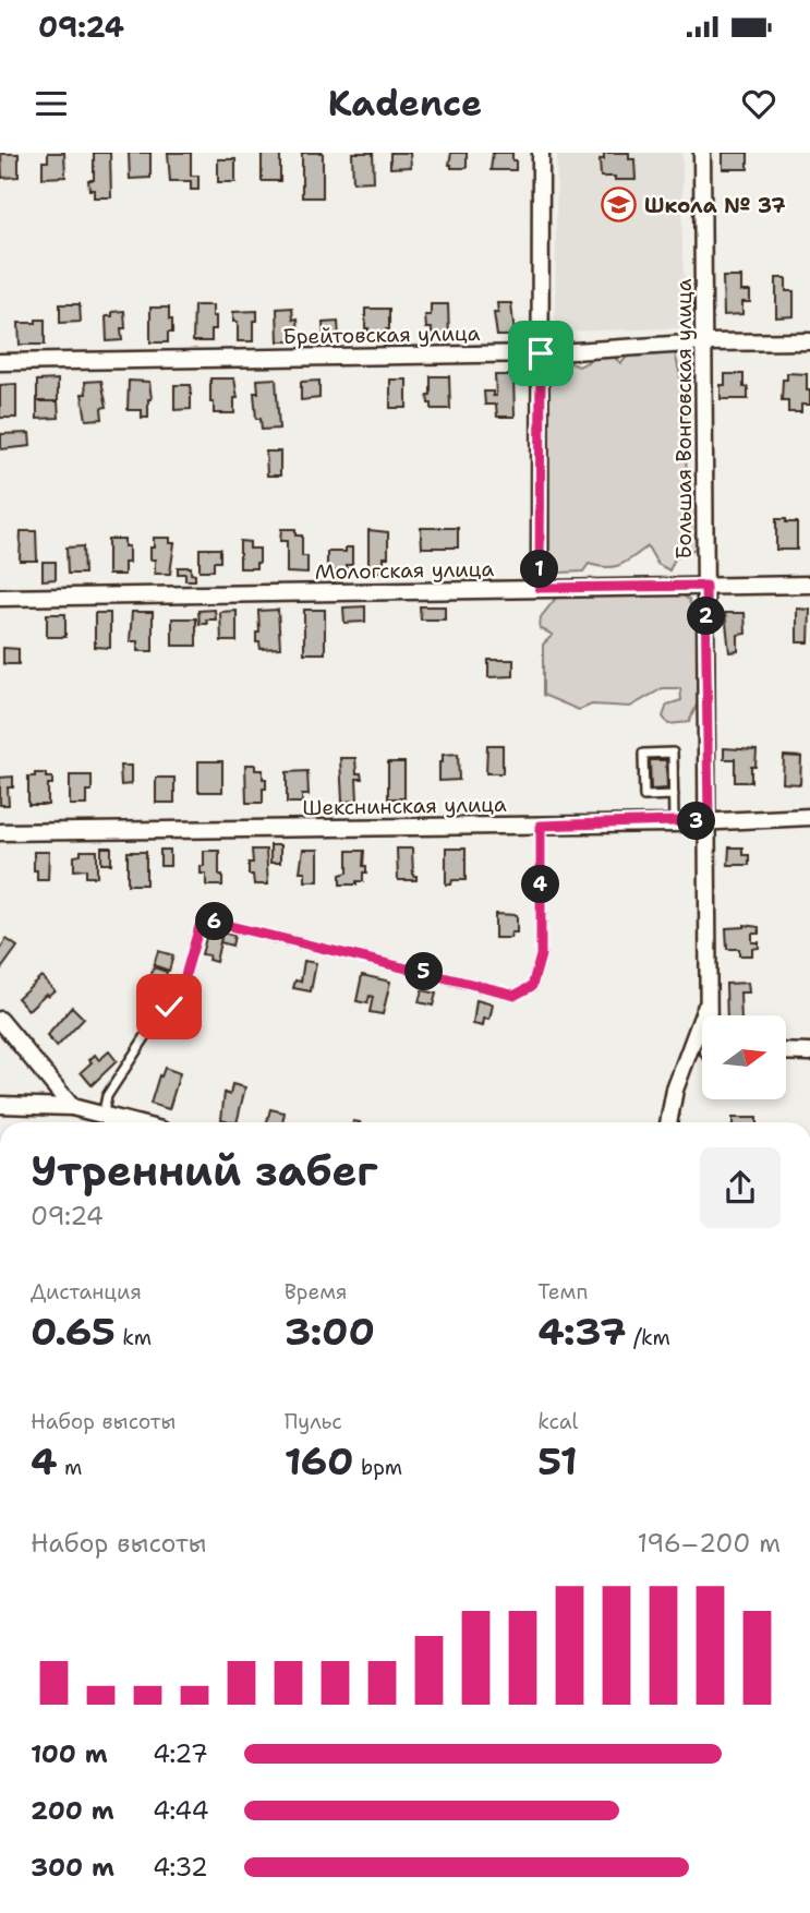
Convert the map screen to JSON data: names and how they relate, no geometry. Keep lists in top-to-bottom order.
{
  "streets": {
    "street": [
      "Брейтовская улица",
      "Большая Вонговская улица",
      "Мологская улица",
      "Шекснинская улица"
    ]
  },
  "crossings": [
    ["Брейтовская улица", "Большая Вонговская улица"],
    ["Большая Вонговская улица", "Мологская улица"],
    ["Большая Вонговская улица", "Шекснинская улица"]
  ],
  "places": {
    "school or university": ["Школа № 37"]
  },
  "north": "right",
  "page": {
    "status": "09:24",
    "header": "Kadence",
    "pins": [
      "1",
      "2",
      "3",
      "4",
      "6",
      "5"
    ],
    "heading": ["Утренний забег", "09:24"],
    "stats": [
      ["Дистанция", "0.65 km"],
      ["Время", "3:00"],
      ["Темп", "4:37 /km"],
      ["Набор высоты", "4 m"],
      ["Пульс", "160 bpm"],
      ["kcal", "51"]
    ],
    "chart": ["Набор высоты", "196–200 m"],
    "list": [
      {
        "name": "100 m",
        "note": "4:27"
      },
      {
        "name": "200 m",
        "note": "4:44"
      },
      {
        "name": "300 m",
        "note": "4:32"
      }
    ]
  }
}
